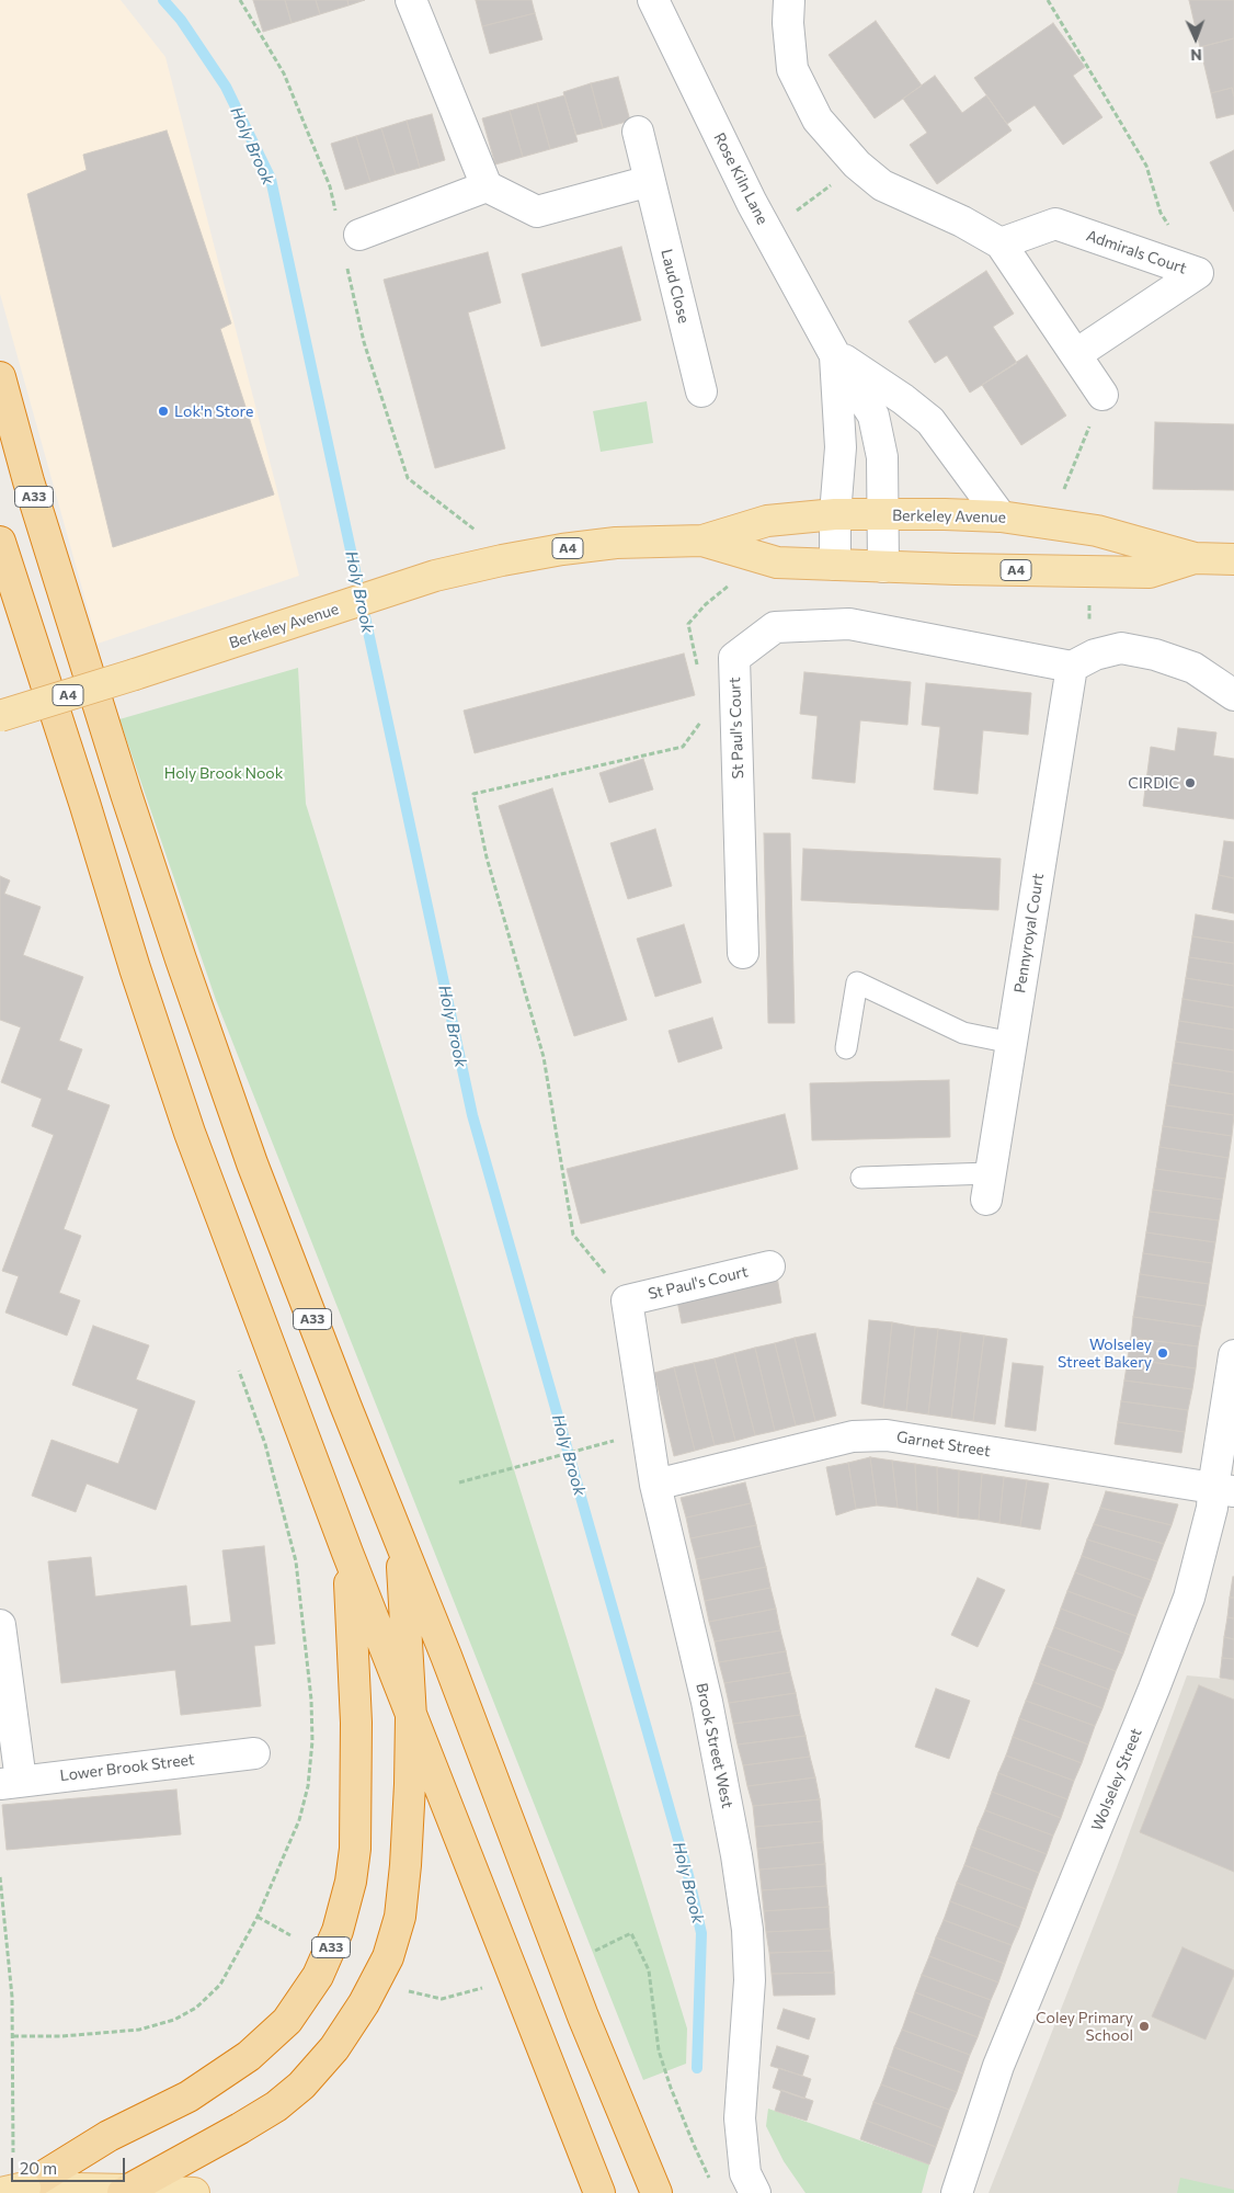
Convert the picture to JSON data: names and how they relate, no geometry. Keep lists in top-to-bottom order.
{
  "streets": {
    "highway": ["A33"],
    "main road": ["Berkeley Avenue", "A4"],
    "street": [
      "Rose Kiln Lane",
      "Admirals Court",
      "Laud Close",
      "St Paul's Court",
      "Pennyroyal Court",
      "Garnet Street",
      "Brook Street West",
      "Lower Brook Street",
      "Wolseley Street"
    ]
  },
  "crossings": [
    ["Rose Kiln Lane", "Berkeley Avenue"],
    ["St Paul's Court", "Pennyroyal Court"],
    ["St Paul's Court", "Brook Street West"],
    ["Garnet Street", "Brook Street West"],
    ["Garnet Street", "Wolseley Street"]
  ],
  "water": ["Holy Brook"],
  "parks": ["Holy Brook Nook"],
  "places": [
    "Lok'n Store",
    "CIRDIC",
    "Wolseley Street Bakery",
    "Coley Primary School"
  ],
  "scale_bar": "20 m",
  "north": "bottom"
}
